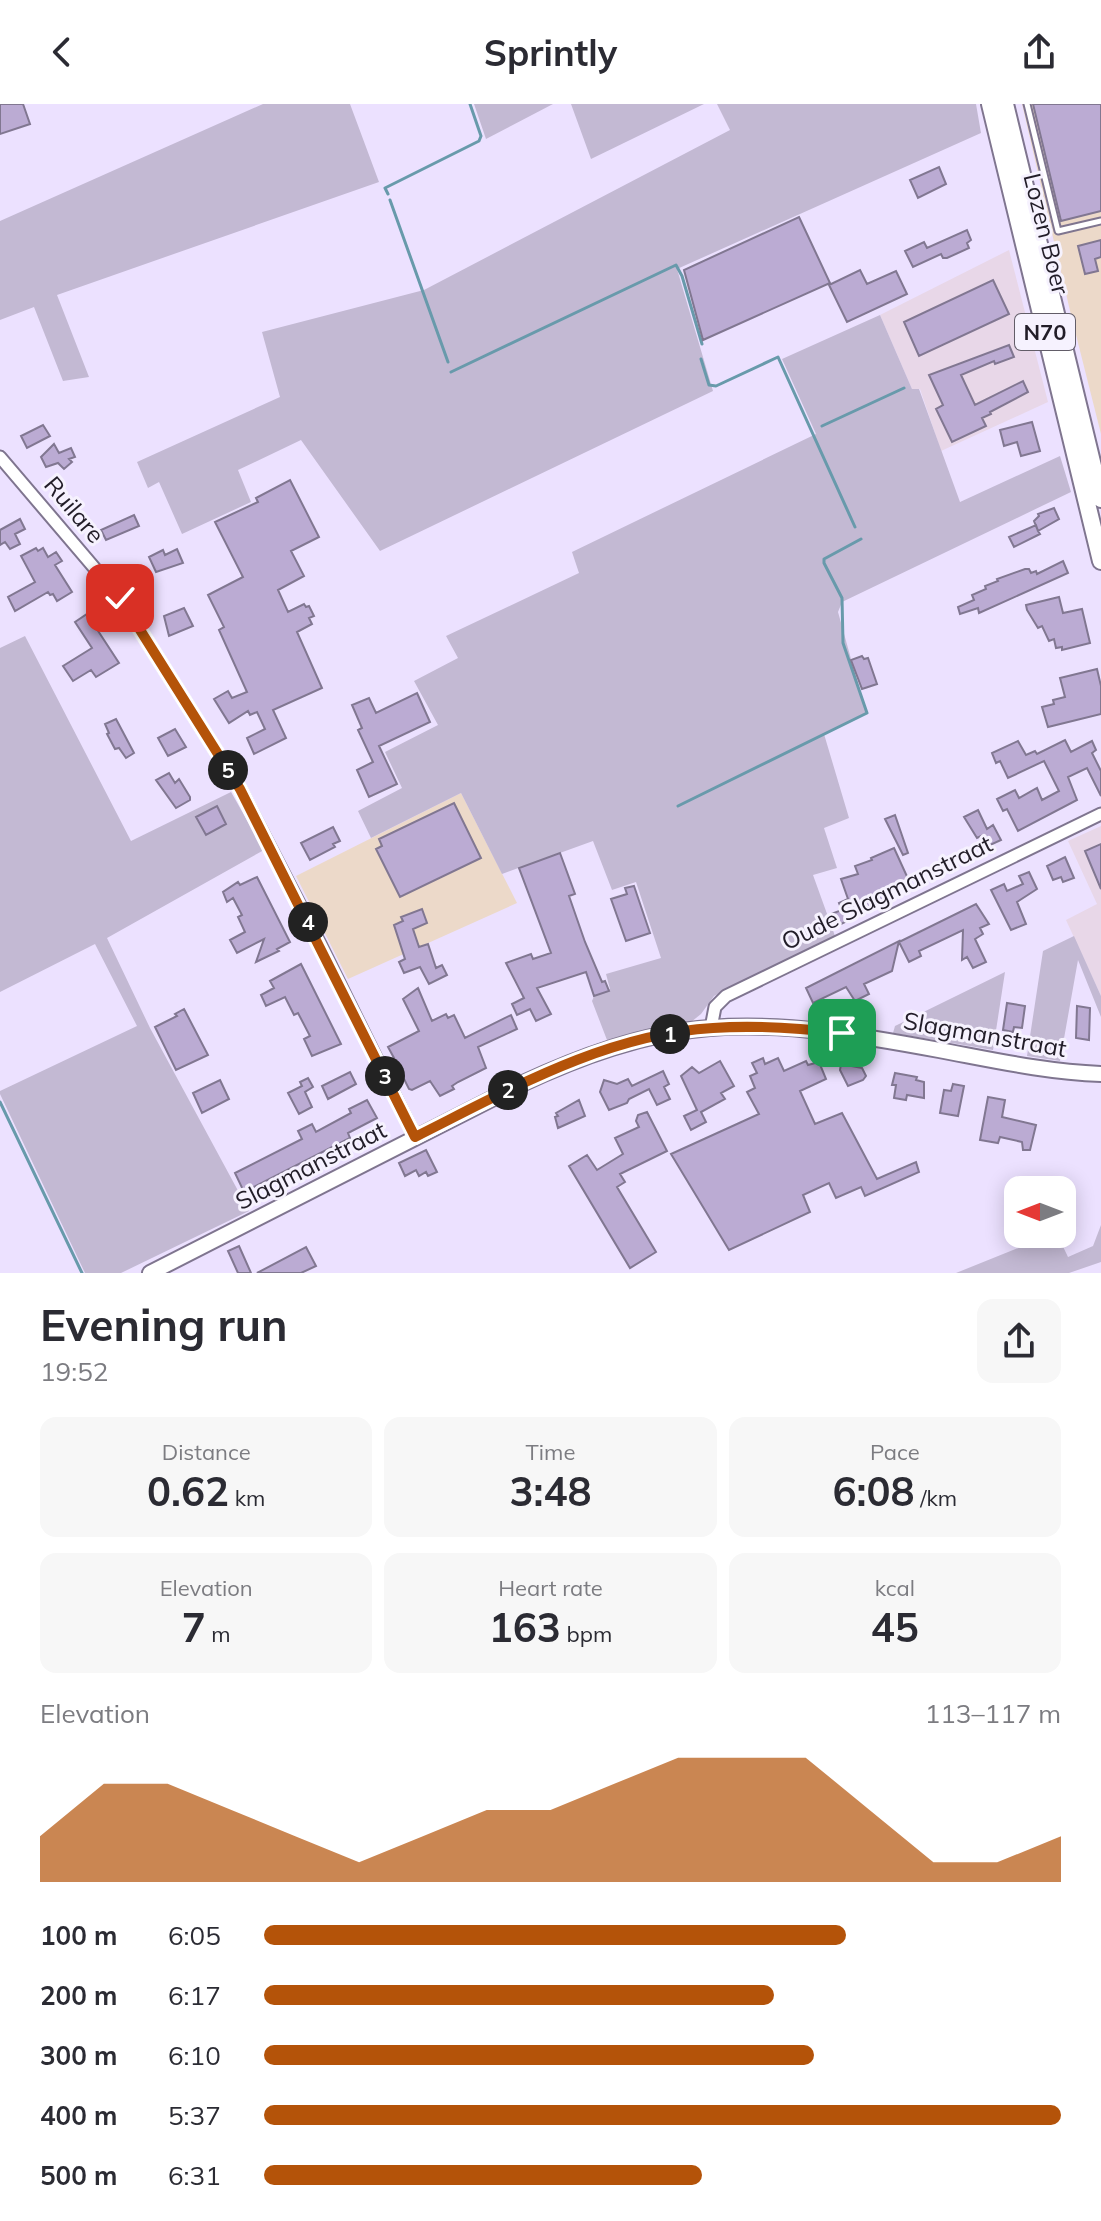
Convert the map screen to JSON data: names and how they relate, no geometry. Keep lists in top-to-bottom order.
{
  "streets": {
    "main road": ["Lozen Boer", "N70", "Slagmanstraat"],
    "street": ["Ruilare", "Oude Slagmanstraat"]
  },
  "crossings": [
    ["Ruilare", "Slagmanstraat"],
    ["Oude Slagmanstraat", "Slagmanstraat"]
  ],
  "north": "left",
  "page": {
    "header": "Sprintly",
    "pins": [
      "5",
      "4",
      "1",
      "3",
      "2"
    ],
    "heading": ["Evening run", "19:52"],
    "stats": [
      ["Distance", "0.62 km"],
      ["Time", "3:48"],
      ["Pace", "6:08 /km"],
      ["Elevation", "7 m"],
      ["Heart rate", "163 bpm"],
      ["kcal", "45"]
    ],
    "chart": ["Elevation", "113–117 m"],
    "list": [
      {
        "name": "100 m",
        "note": "6:05"
      },
      {
        "name": "200 m",
        "note": "6:17"
      },
      {
        "name": "300 m",
        "note": "6:10"
      },
      {
        "name": "400 m",
        "note": "5:37"
      },
      {
        "name": "500 m",
        "note": "6:31"
      }
    ]
  }
}
